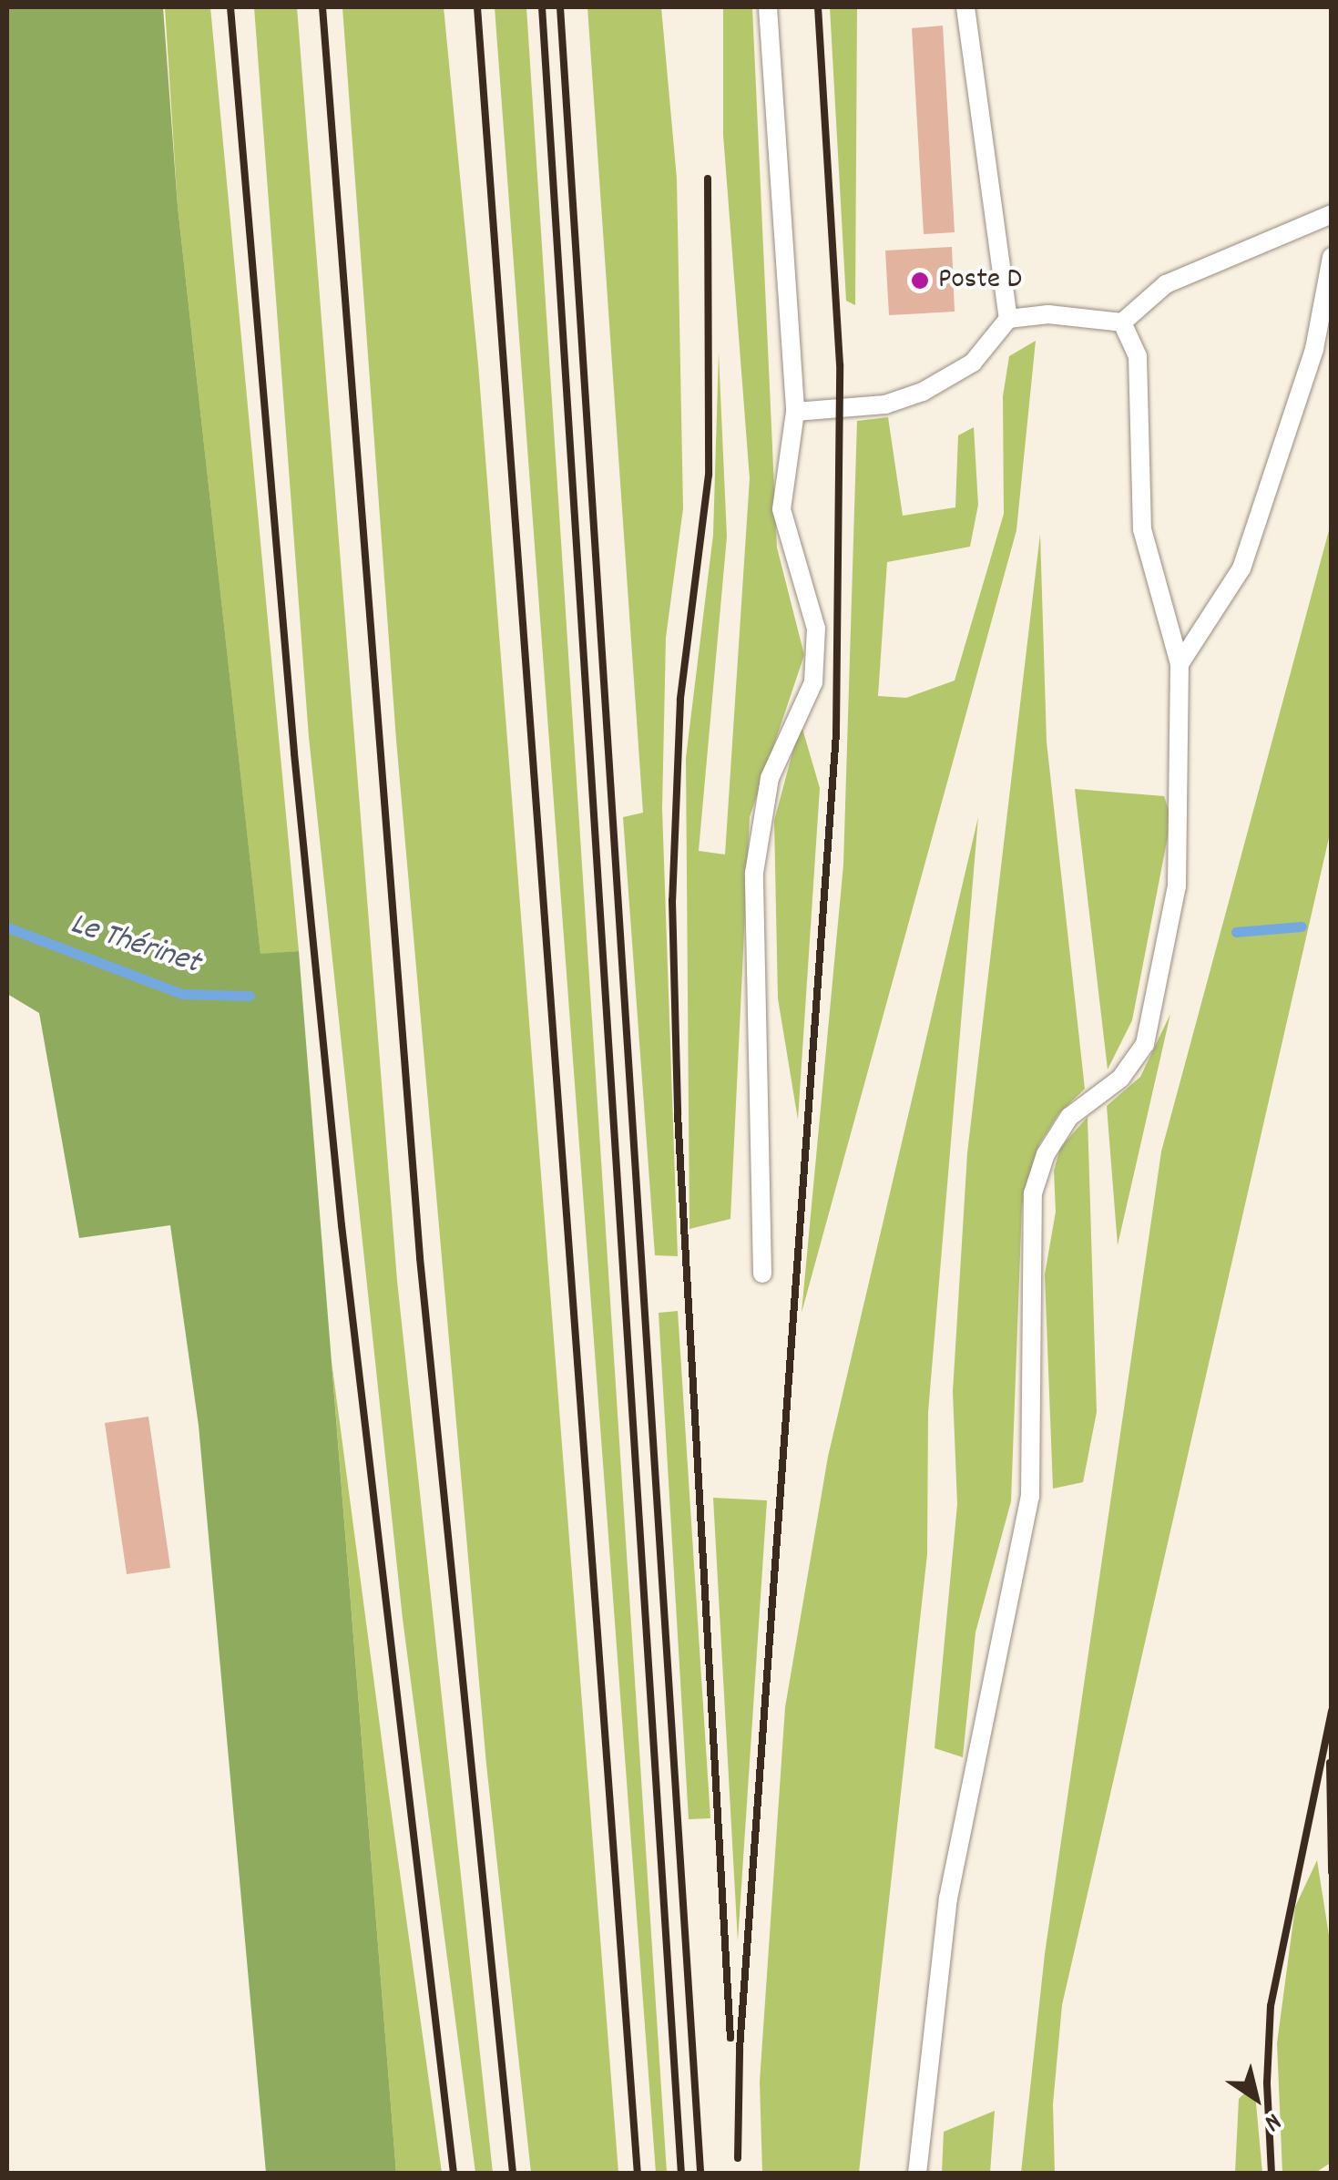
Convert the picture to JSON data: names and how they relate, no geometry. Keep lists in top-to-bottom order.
{
  "water": ["Le Thérinet"],
  "places": ["Poste D"],
  "north": "bottom right"
}
